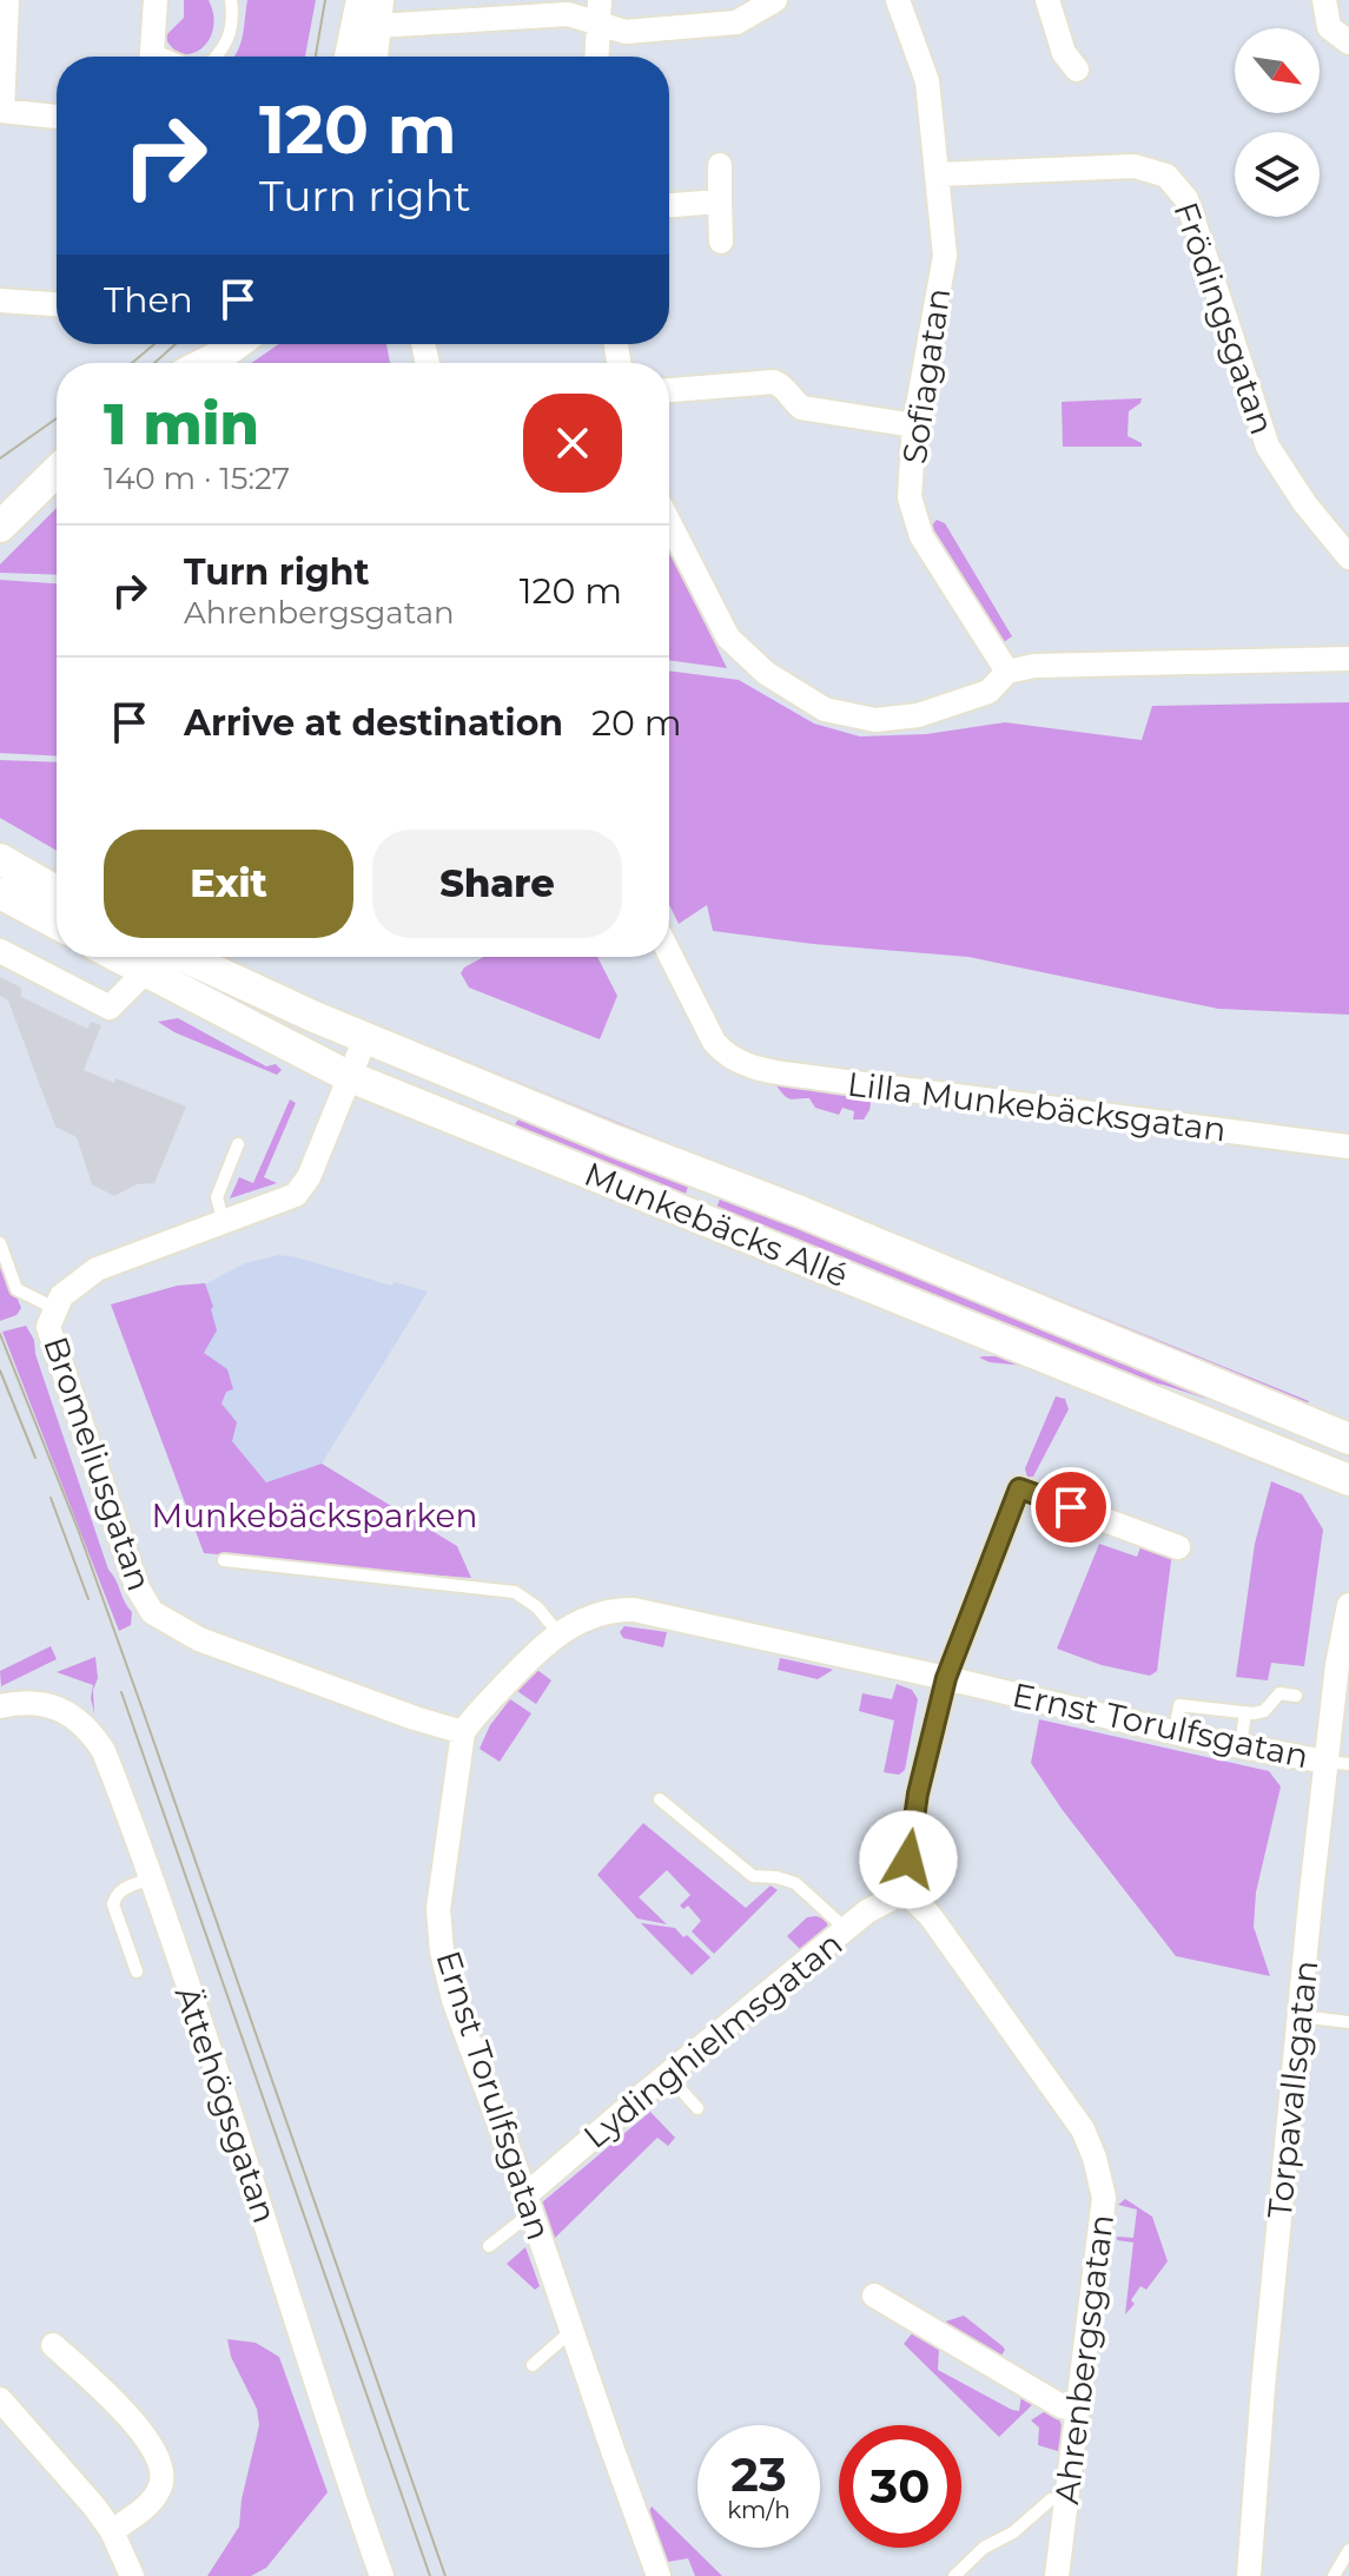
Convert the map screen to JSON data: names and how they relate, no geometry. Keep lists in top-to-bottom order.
{
  "streets": {
    "street": [
      "Frödingsgatan",
      "Sofiagatan",
      "Lilla Munkebäcksgatan",
      "Munkebäcks Allé",
      "Bromeliusgatan",
      "Ernst Torulfsgatan",
      "Lydinghielmsgatan",
      "Torpavallsgatan",
      "Ättehögsgatan",
      "Ahrenbergsgatan"
    ]
  },
  "crossings": [
    ["Frödingsgatan", "Sofiagatan"],
    ["Munkebäcks Allé", "Bromeliusgatan"],
    ["Bromeliusgatan", "Ernst Torulfsgatan"],
    ["Ernst Torulfsgatan", "Lydinghielmsgatan"],
    ["Ernst Torulfsgatan", "Torpavallsgatan"],
    ["Lydinghielmsgatan", "Ahrenbergsgatan"]
  ],
  "parks": ["Munkebäcksparken"],
  "north": "bottom right",
  "page": {
    "turn": ["120 m", "Turn right"],
    "then": "Then",
    "heading": ["1 min", "140 m · 15:27"],
    "list": [
      {
        "name": "Turn right",
        "note": "Ahrenbergsgatan",
        "value": "120 m"
      },
      {
        "name": "Arrive at destination",
        "value": "20 m"
      }
    ],
    "buttons": ["Exit", "Share"],
    "speed": "23 km/h",
    "limit": "30"
  }
}
